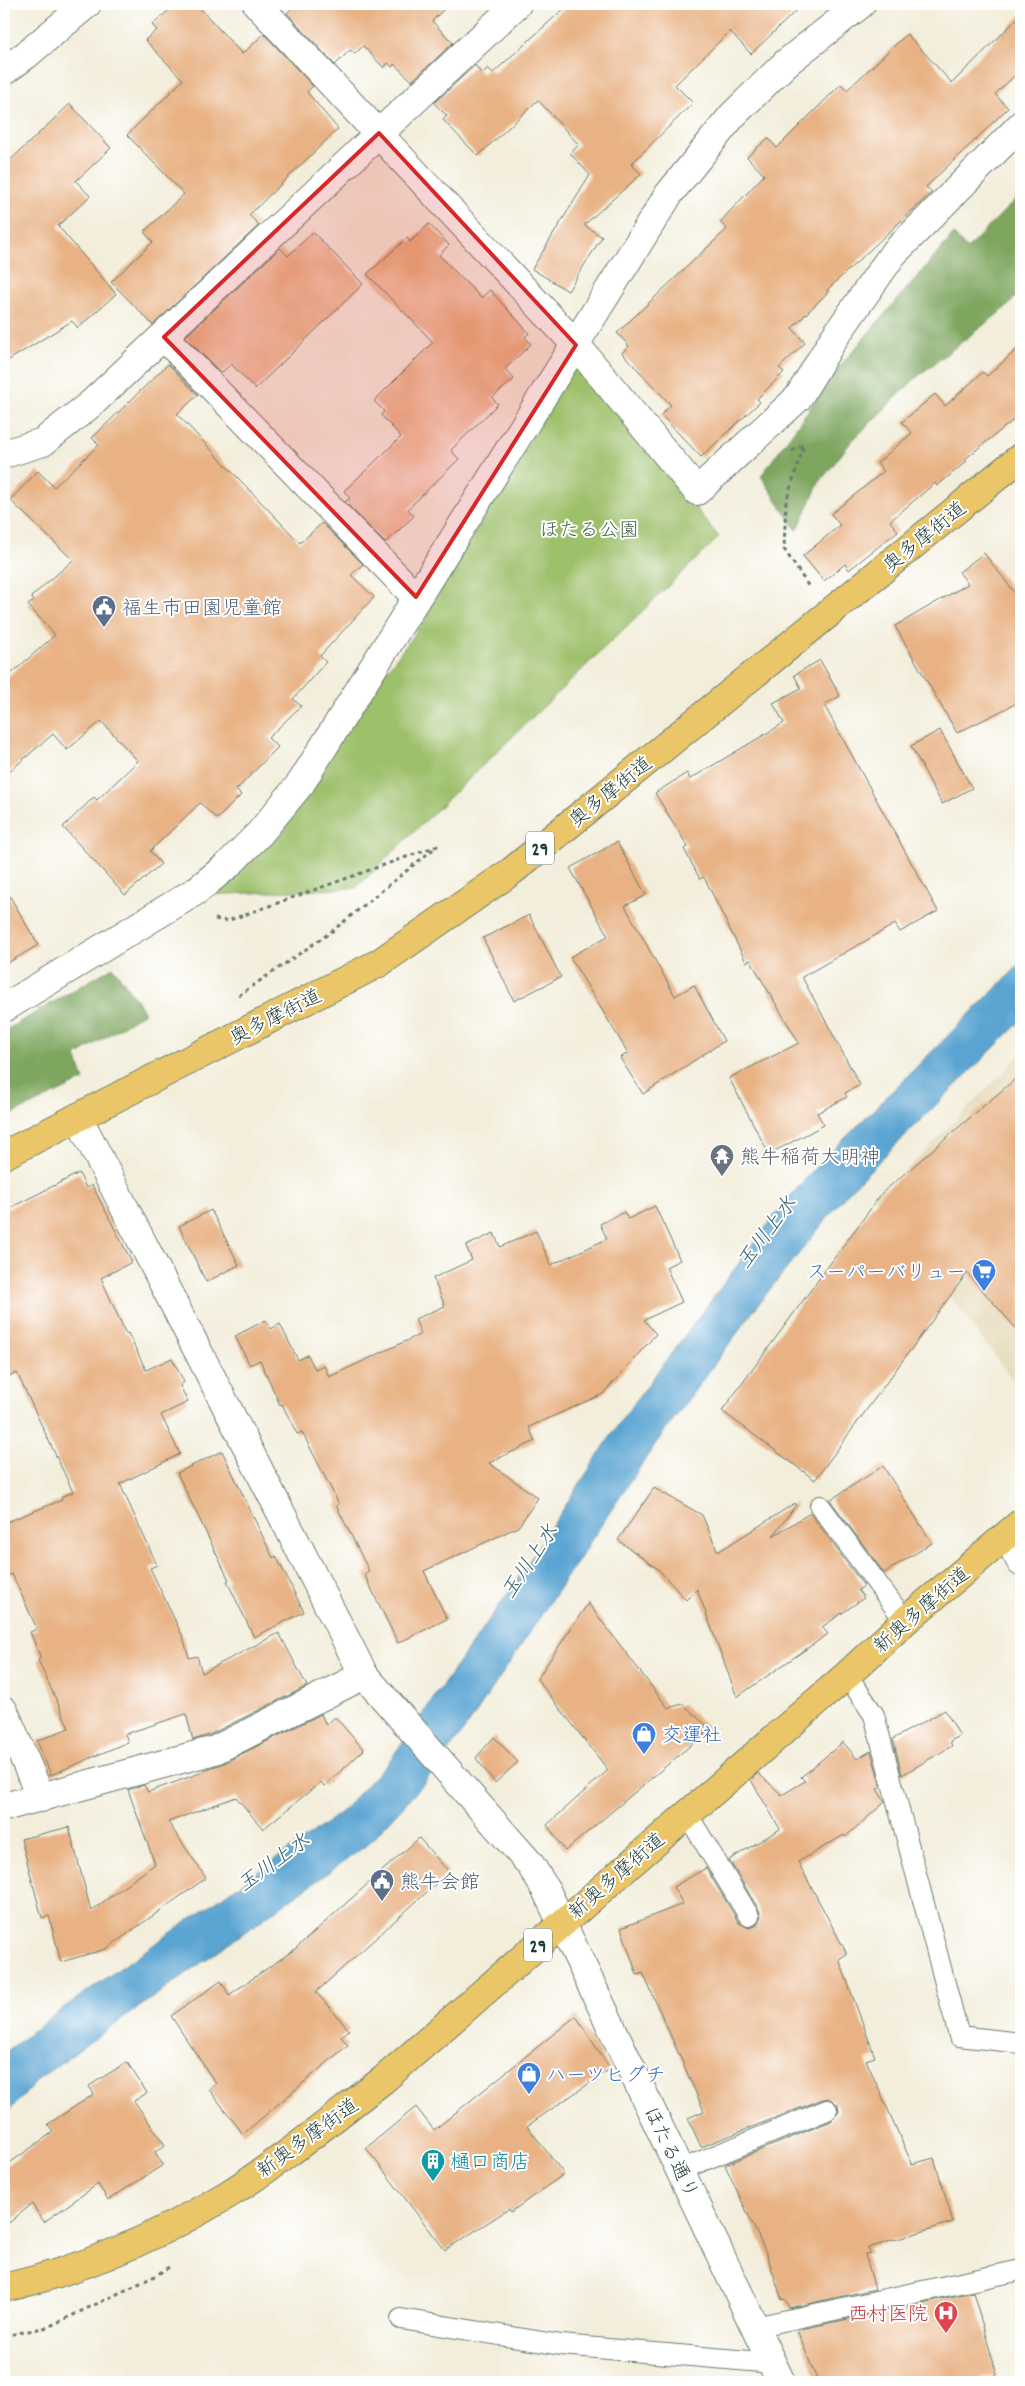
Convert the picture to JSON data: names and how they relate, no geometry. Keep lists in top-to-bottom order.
{
  "streets": {
    "main road": ["奥多摩街道", "29", "新奥多摩街道"],
    "street": ["ほたる通り"]
  },
  "crossings": [
    ["奥多摩街道", "ほたる通り"],
    ["新奥多摩街道", "ほたる通り"]
  ],
  "water": ["玉川上水"],
  "parks": ["ほたる公園"],
  "places": {
    "public building": ["福生市田園児童館", "熊牛会館"],
    "temple": ["熊牛稲荷大明神"],
    "supermarket": ["スーパーバリュー"],
    "shop": ["交運社", "ハーツヒグチ"],
    "building": ["樋口商店"],
    "hospital": ["西村医院"]
  }
}
